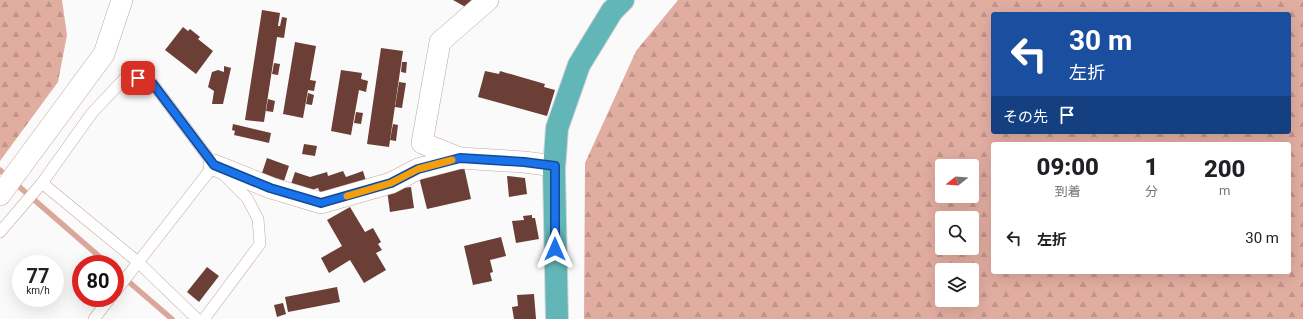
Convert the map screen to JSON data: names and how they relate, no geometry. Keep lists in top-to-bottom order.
{
  "north": "left",
  "page": {
    "turn": ["30 m", "左折"],
    "then": "その先",
    "eta": [
      "09:00",
      "到着",
      "1",
      "分",
      "200",
      "m"
    ],
    "list": [
      {
        "name": "左折",
        "value": "30 m"
      }
    ],
    "speed": "77 km/h",
    "limit": "80"
  }
}
